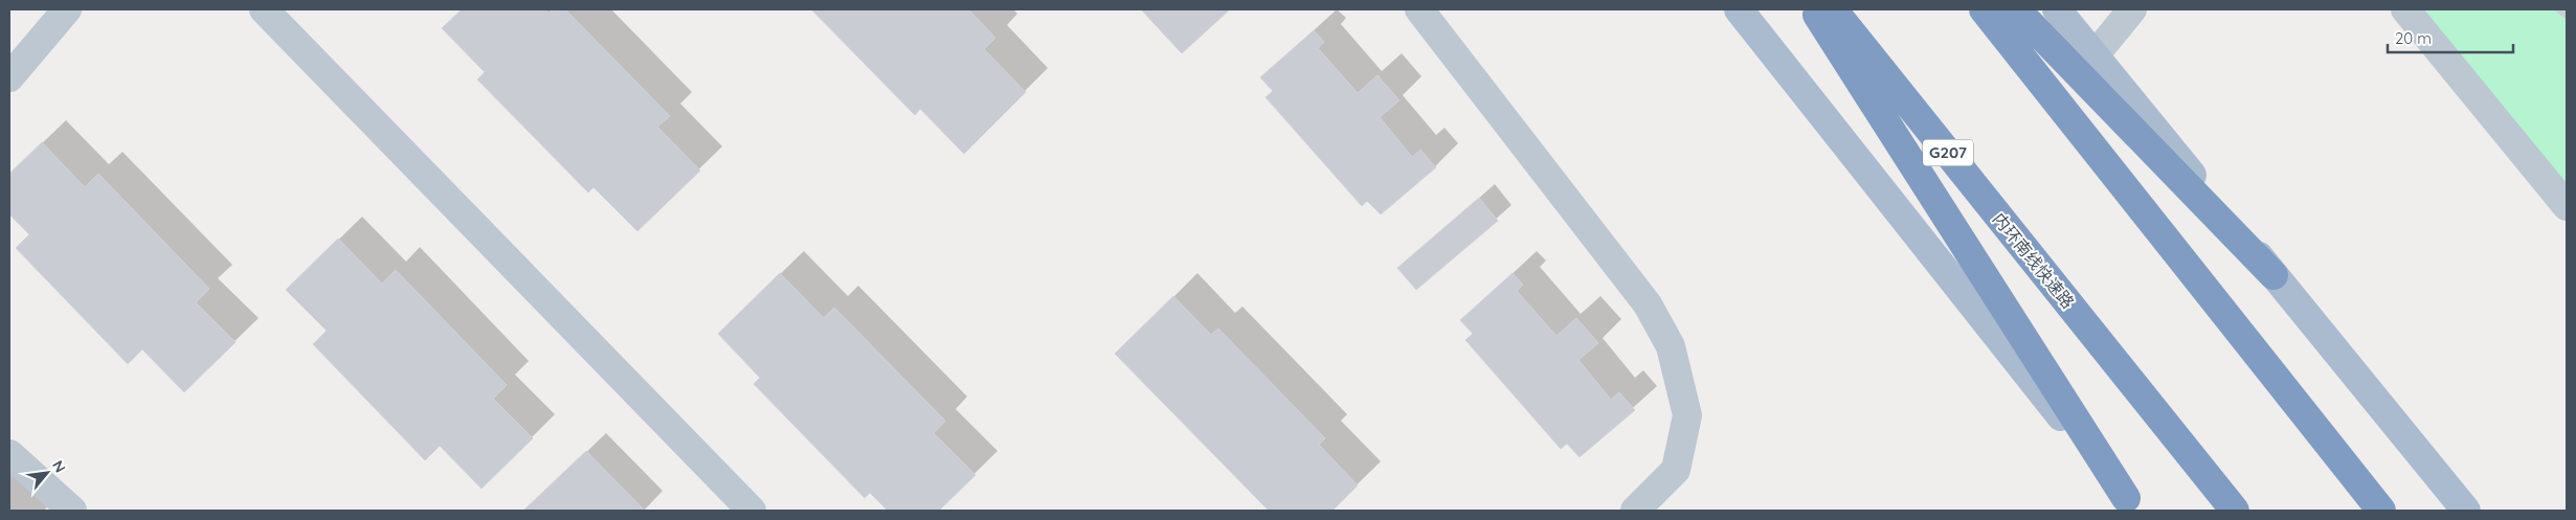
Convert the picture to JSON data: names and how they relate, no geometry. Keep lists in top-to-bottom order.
{
  "streets": {
    "highway": ["G207", "内环南线快速路"]
  },
  "scale_bar": "20 m",
  "north": "top right"
}
